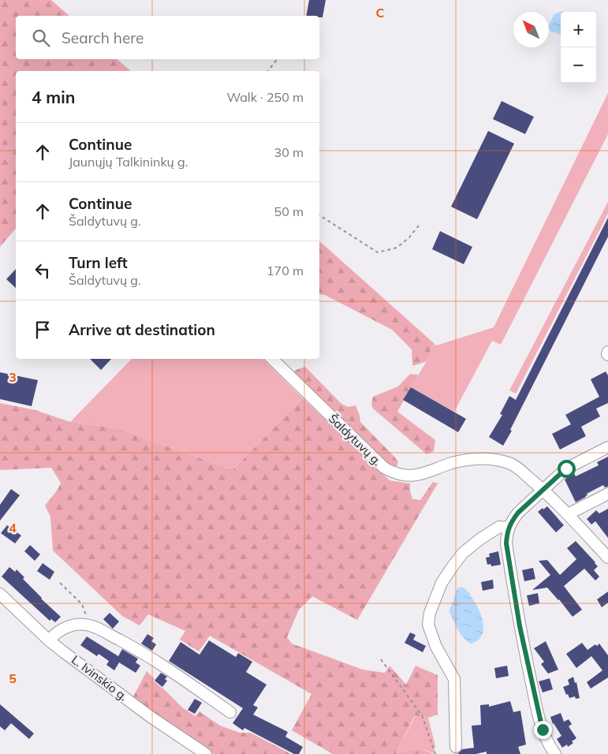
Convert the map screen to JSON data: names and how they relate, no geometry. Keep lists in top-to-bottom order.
{
  "streets": {
    "street": ["Šaldytuvų g.", "L. Ivinskio g."]
  },
  "north": "top left",
  "page": {
    "map_buttons": ["+", "−"],
    "search": "Search here",
    "heading": ["4 min", "Walk · 250 m"],
    "list": [
      ["Continue", "Jaunųjų Talkininkų g.", "30 m"],
      ["Continue", "Šaldytuvų g.", "50 m"],
      ["Turn left", "Šaldytuvų g.", "170 m"],
      "Arrive at destination"
    ]
  },
  "grid": {
    "columns": ["C"],
    "rows": ["3", "4", "5"]
  }
}
